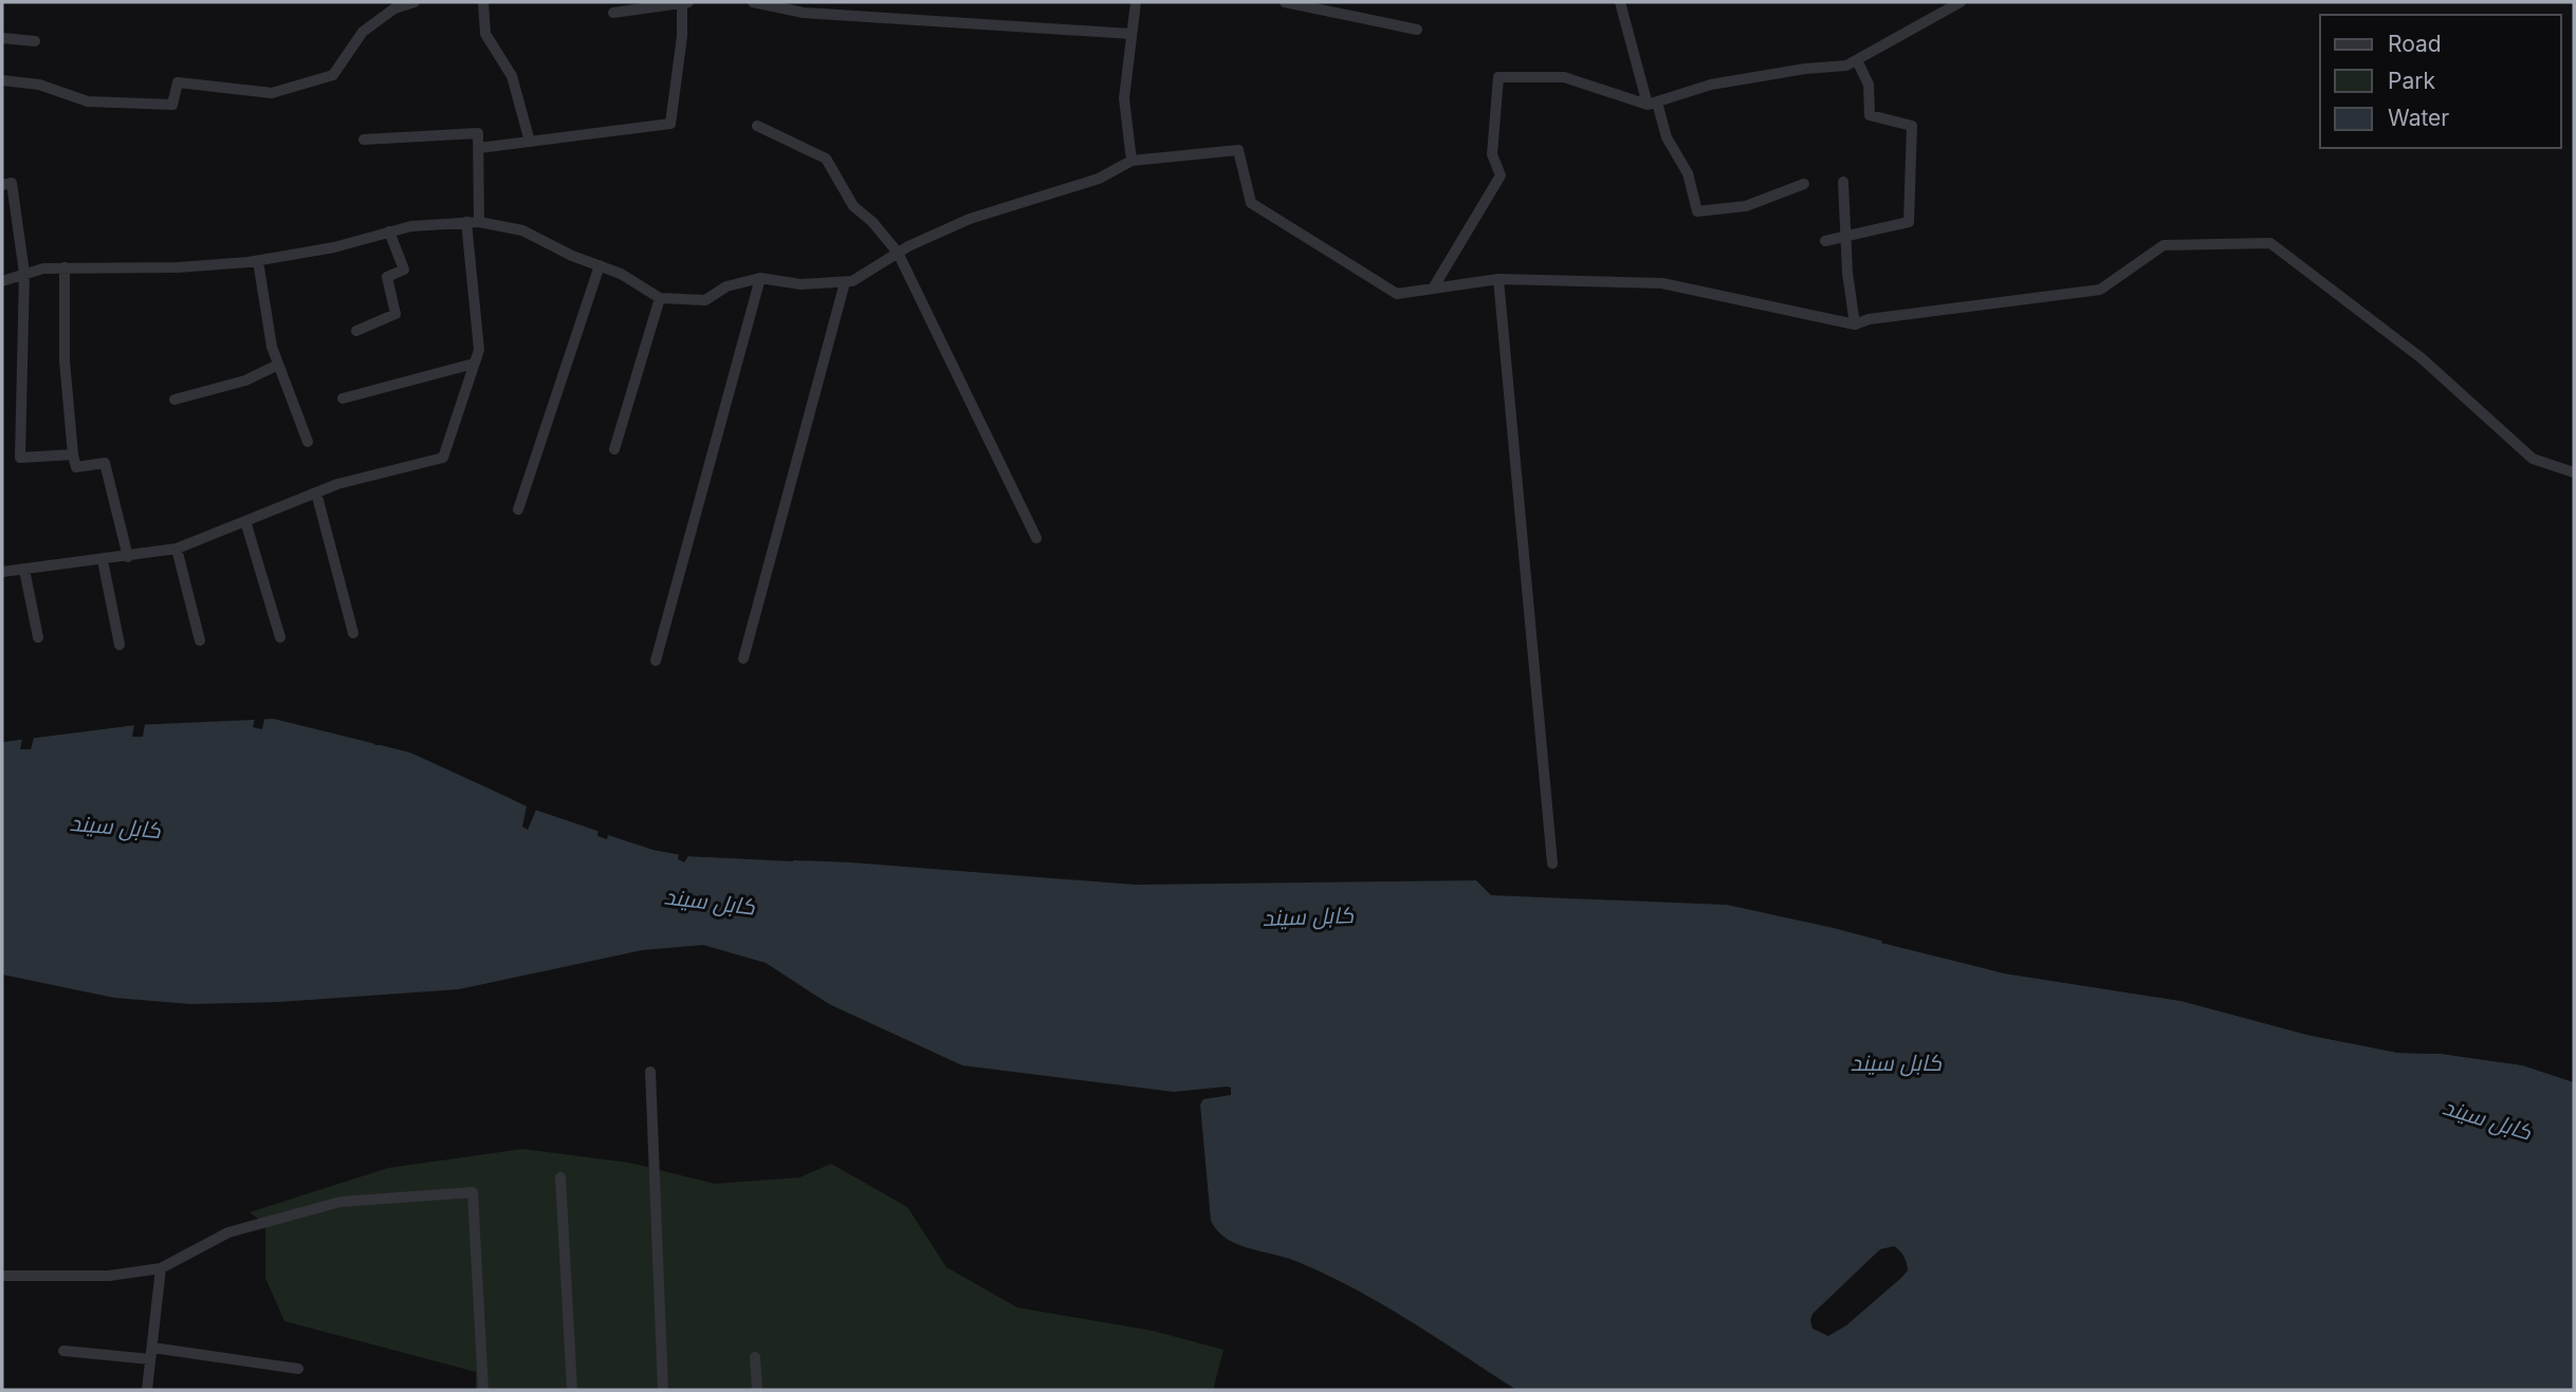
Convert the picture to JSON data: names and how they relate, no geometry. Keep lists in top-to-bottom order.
{
  "water": ["کابل سيند"],
  "legend": ["Road", "Park", "Water"]
}
